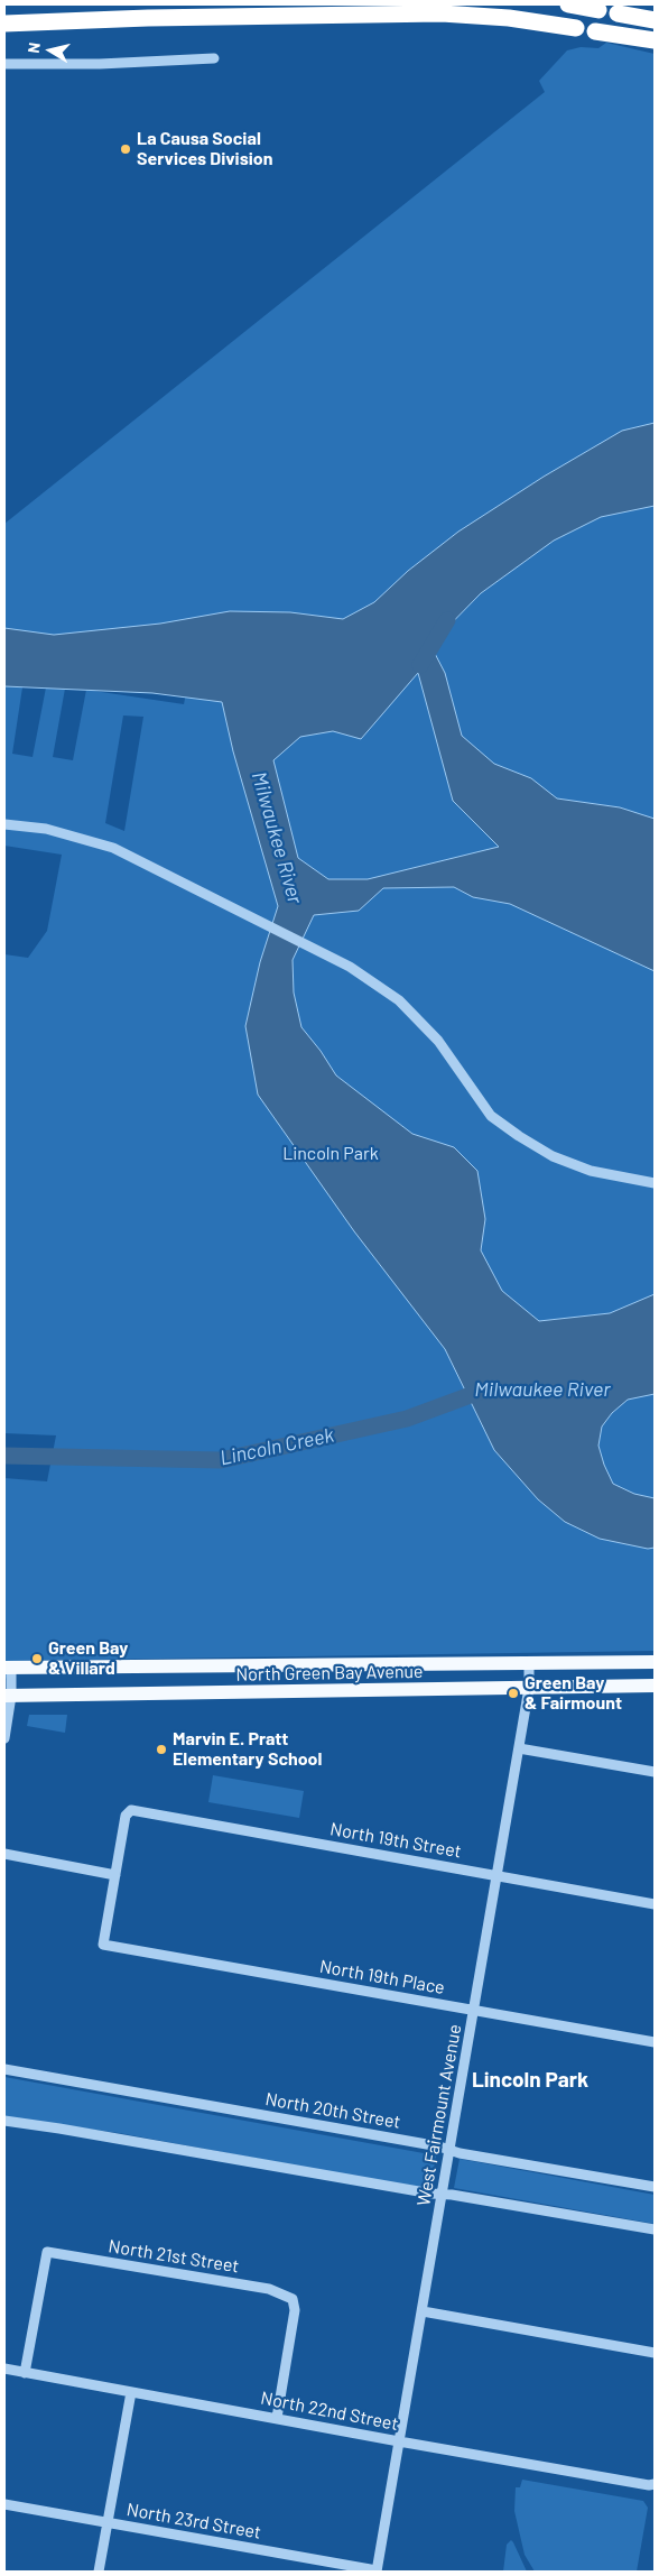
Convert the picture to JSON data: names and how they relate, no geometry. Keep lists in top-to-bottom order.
{
  "streets": {
    "main road": ["North Green Bay Avenue"],
    "street": [
      "North 19th Street",
      "North 19th Place",
      "North 20th Street",
      "West Fairmount Avenue",
      "North 21st Street",
      "North 22nd Street",
      "North 23rd Street"
    ]
  },
  "crossings": [
    ["North Green Bay Avenue", "West Fairmount Avenue"],
    ["North 19th Street", "North 19th Place"],
    ["North 19th Street", "West Fairmount Avenue"],
    ["North 19th Place", "West Fairmount Avenue"],
    ["North 20th Street", "West Fairmount Avenue"],
    ["West Fairmount Avenue", "North 22nd Street"],
    ["West Fairmount Avenue", "North 23rd Street"],
    ["North 21st Street", "North 22nd Street"]
  ],
  "districts": ["Lincoln Park"],
  "water": ["Milwaukee River", "Lincoln Creek"],
  "parks": ["Lincoln Park"],
  "places": [
    "La Causa Social Services Division",
    "Green Bay & Villard",
    "Green Bay & Fairmount",
    "Marvin E. Pratt Elementary School"
  ],
  "north": "left"
}
